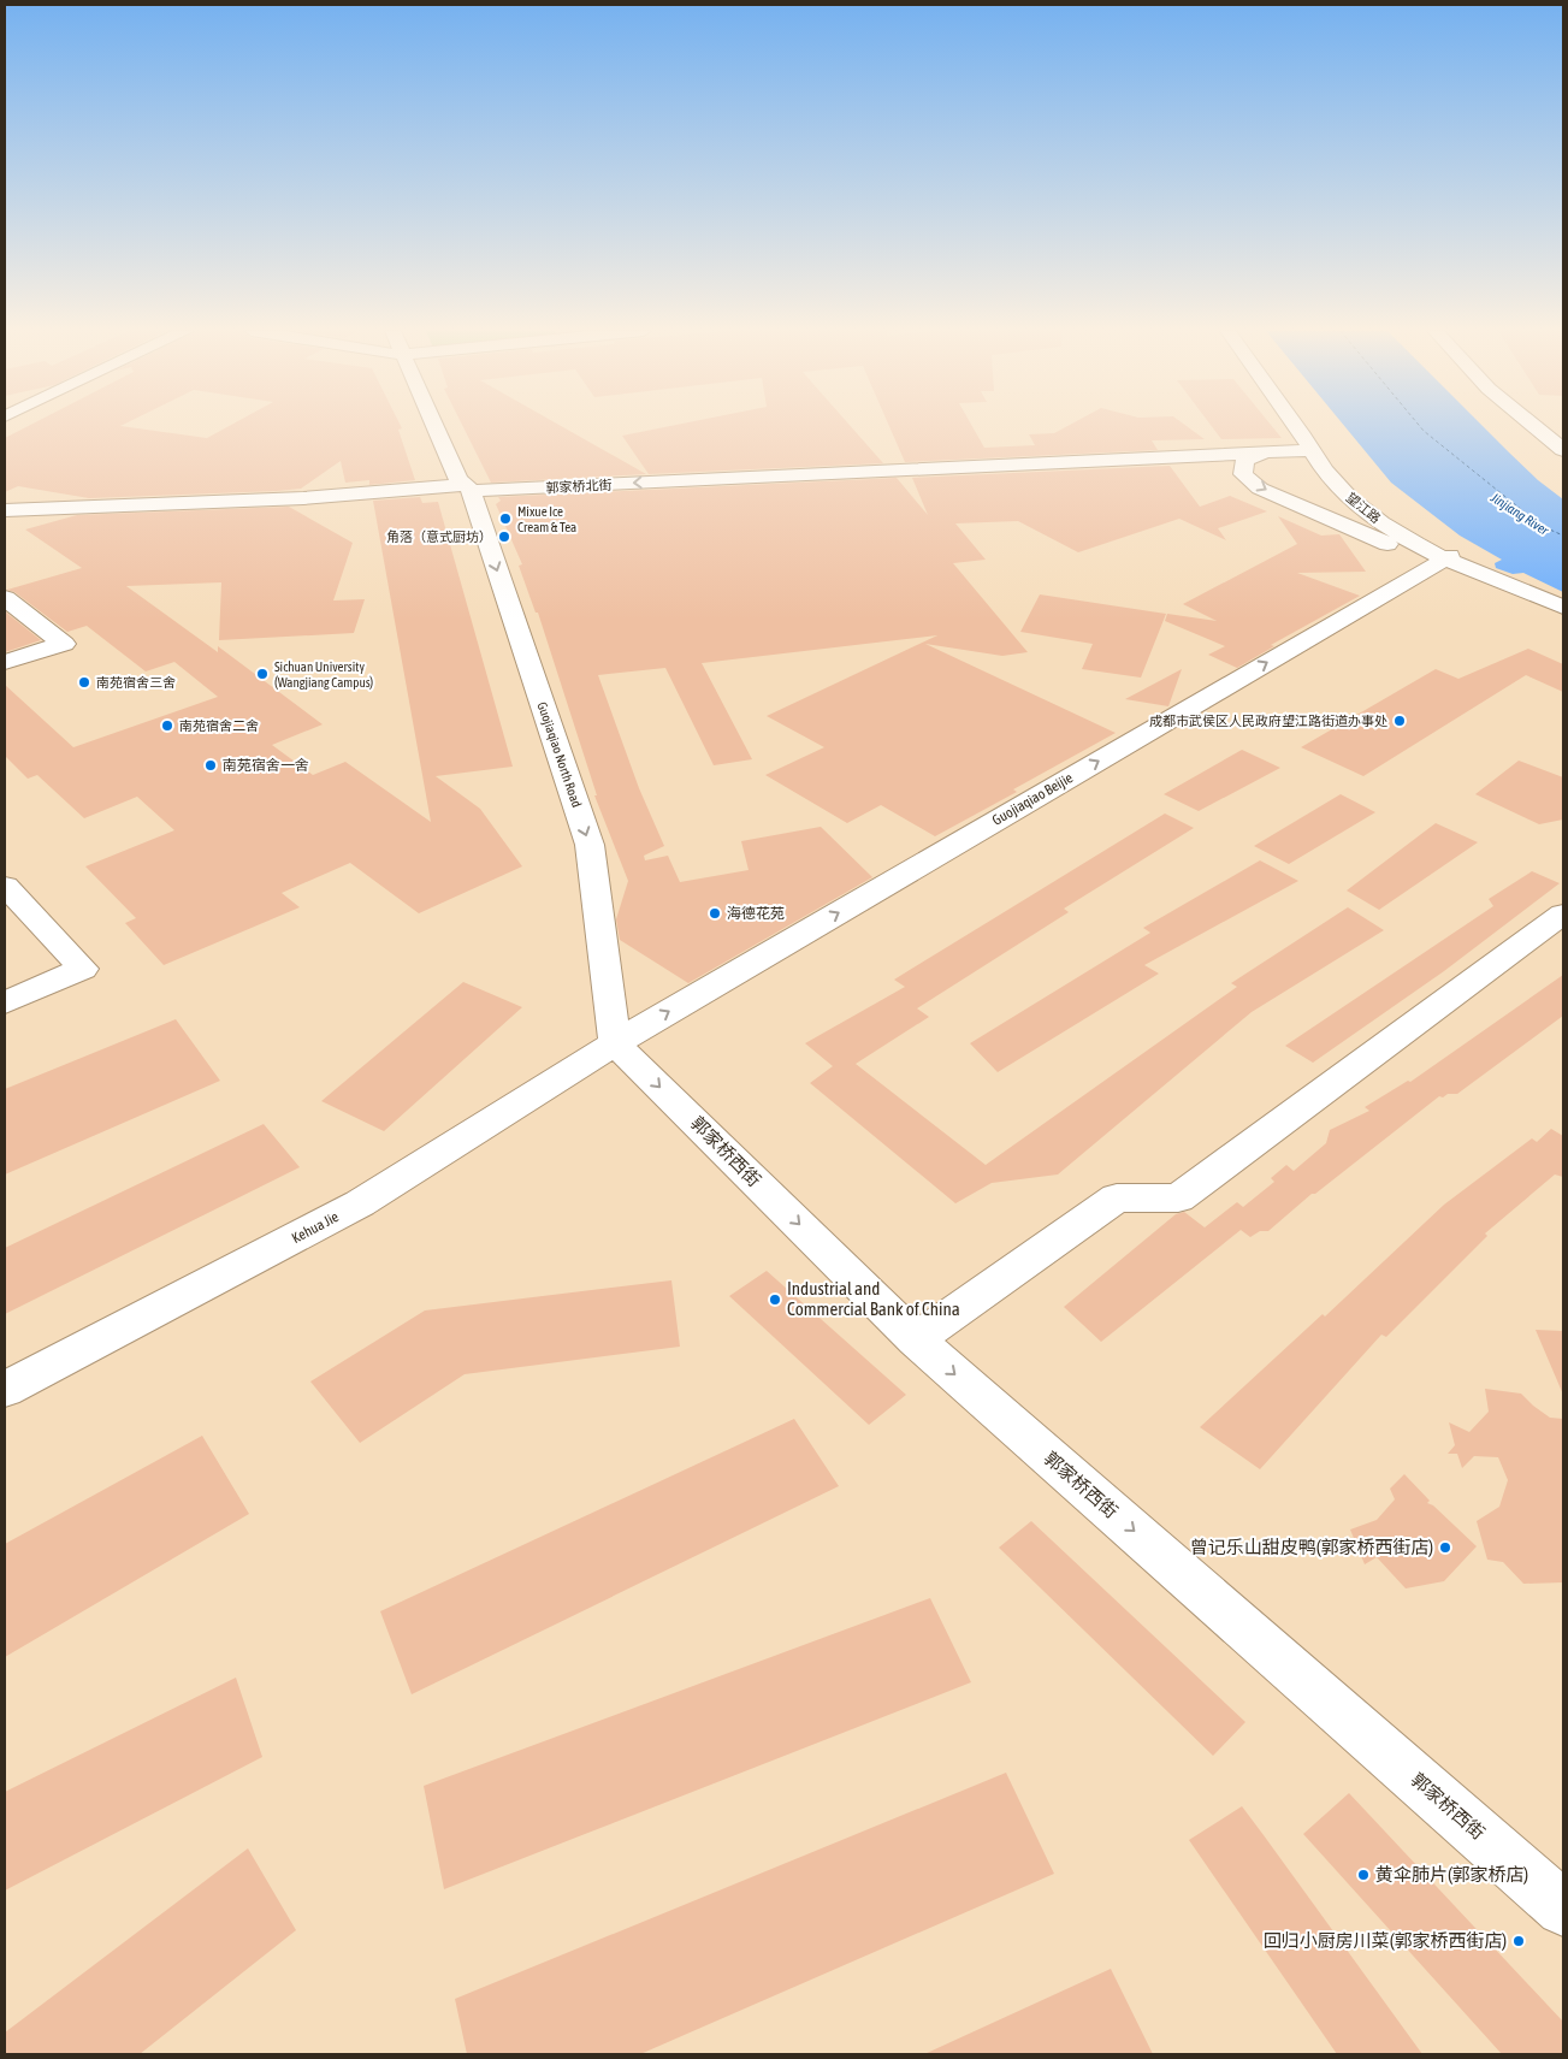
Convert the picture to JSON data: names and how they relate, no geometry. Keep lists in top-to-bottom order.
{
  "streets": {
    "street": [
      "郭家桥北街",
      "望江路",
      "Guojiaqiao North Road",
      "Guojiaqiao Beijie",
      "郭家桥西街",
      "Kehua Jie"
    ]
  },
  "crossings": [
    ["郭家桥北街", "望江路"],
    ["郭家桥北街", "Guojiaqiao North Road"],
    ["望江路", "Guojiaqiao Beijie"],
    ["Guojiaqiao North Road", "Guojiaqiao Beijie"],
    ["Guojiaqiao North Road", "郭家桥西街"],
    ["Guojiaqiao North Road", "Kehua Jie"],
    ["Guojiaqiao Beijie", "郭家桥西街"],
    ["Guojiaqiao Beijie", "Kehua Jie"],
    ["郭家桥西街", "Kehua Jie"]
  ],
  "one_way": [
    "郭家桥北街",
    "Guojiaqiao North Road",
    "Guojiaqiao Beijie",
    "郭家桥西街"
  ],
  "water": ["Jinjiang River"],
  "places": [
    "Mixue Ice Cream & Tea",
    "角落（意式厨坊）",
    "Sichuan University (Wangjiang Campus)",
    "南苑宿舍三舍",
    "成都市武侯区人民政府望江路街道办事处",
    "南苑宿舍二舍",
    "南苑宿舍一舍",
    "海德花苑",
    "Industrial and Commercial Bank of China",
    "曾记乐山甜皮鸭(郭家桥西街店)",
    "黄伞肺片(郭家桥店)",
    "回归小厨房川菜(郭家桥西街店)"
  ]
}
